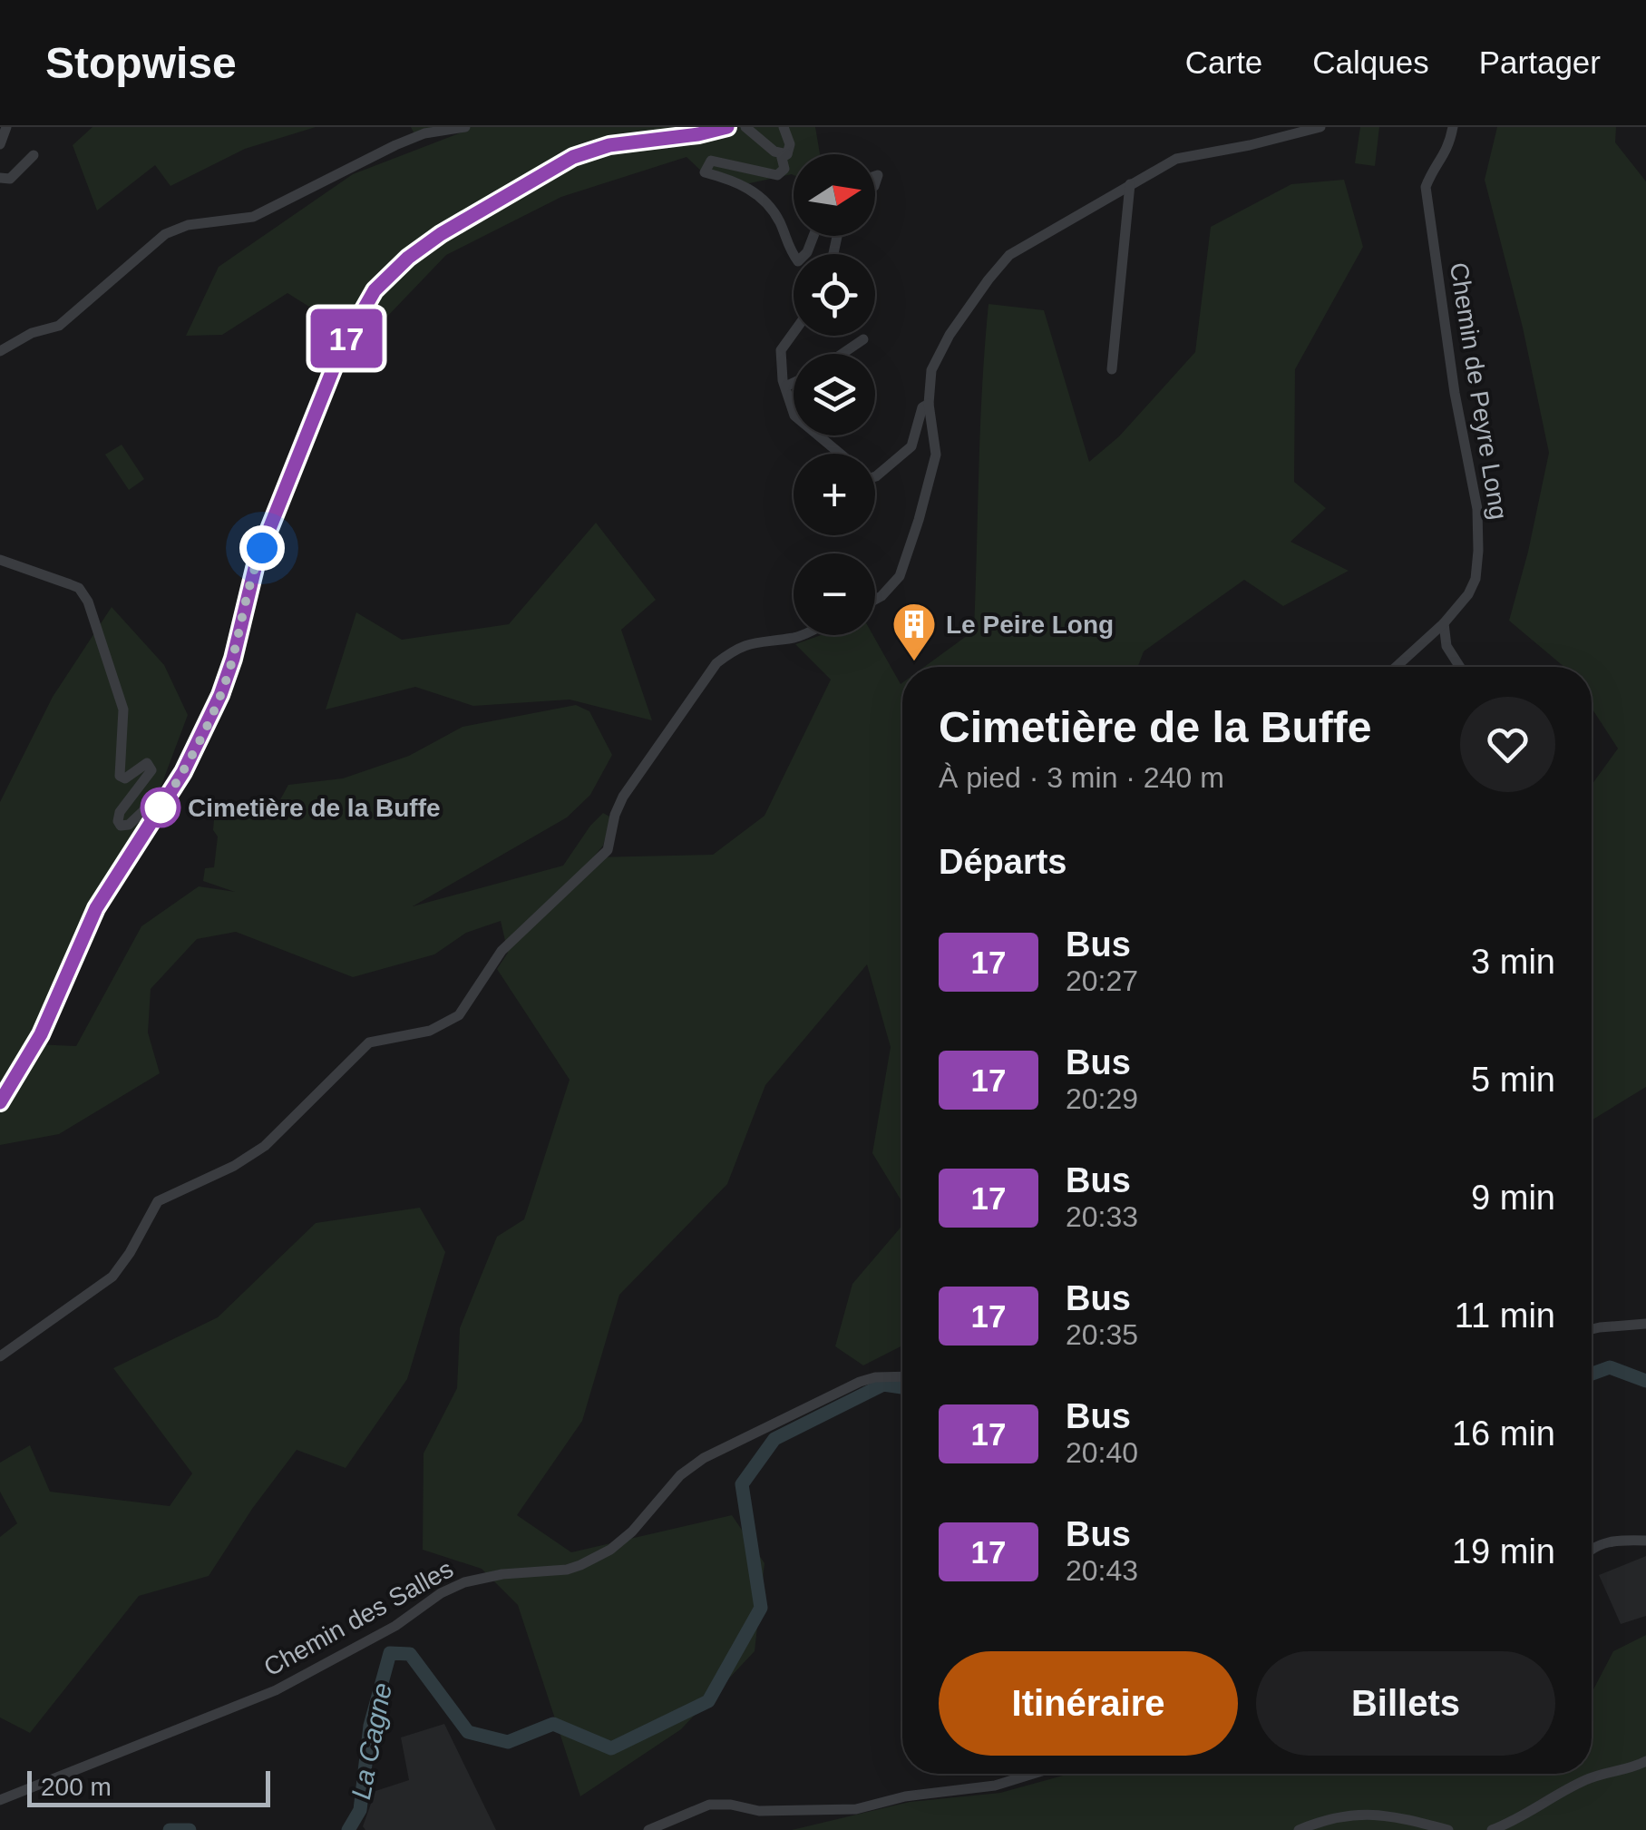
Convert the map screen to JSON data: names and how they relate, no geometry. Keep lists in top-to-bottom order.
{
  "streets": {
    "street": ["Chemin de Peyre Long", "Chemin des Salles"]
  },
  "water": ["La Cagne"],
  "places": {
    "building": ["Le Peire Long"],
    "other": ["Cimetière de la Buffe"]
  },
  "lines": ["bus line 17"],
  "scale_bar": "200 m",
  "north": "right",
  "page": {
    "header": "Stopwise",
    "nav": ["Carte", "Calques", "Partager"],
    "on_map": "17",
    "map_buttons": ["+", "−"],
    "heading": [
      ["Cimetière de la Buffe", "À pied · 3 min · 240 m"],
      "Départs"
    ],
    "list": [
      {
        "mark": "17",
        "name": "Bus",
        "note": "20:27",
        "value": "3 min"
      },
      {
        "mark": "17",
        "name": "Bus",
        "note": "20:29",
        "value": "5 min"
      },
      {
        "mark": "17",
        "name": "Bus",
        "note": "20:33",
        "value": "9 min"
      },
      {
        "mark": "17",
        "name": "Bus",
        "note": "20:35",
        "value": "11 min"
      },
      {
        "mark": "17",
        "name": "Bus",
        "note": "20:40",
        "value": "16 min"
      },
      {
        "mark": "17",
        "name": "Bus",
        "note": "20:43",
        "value": "19 min"
      }
    ],
    "buttons": ["Itinéraire", "Billets"],
    "scale": "200 m"
  }
}
